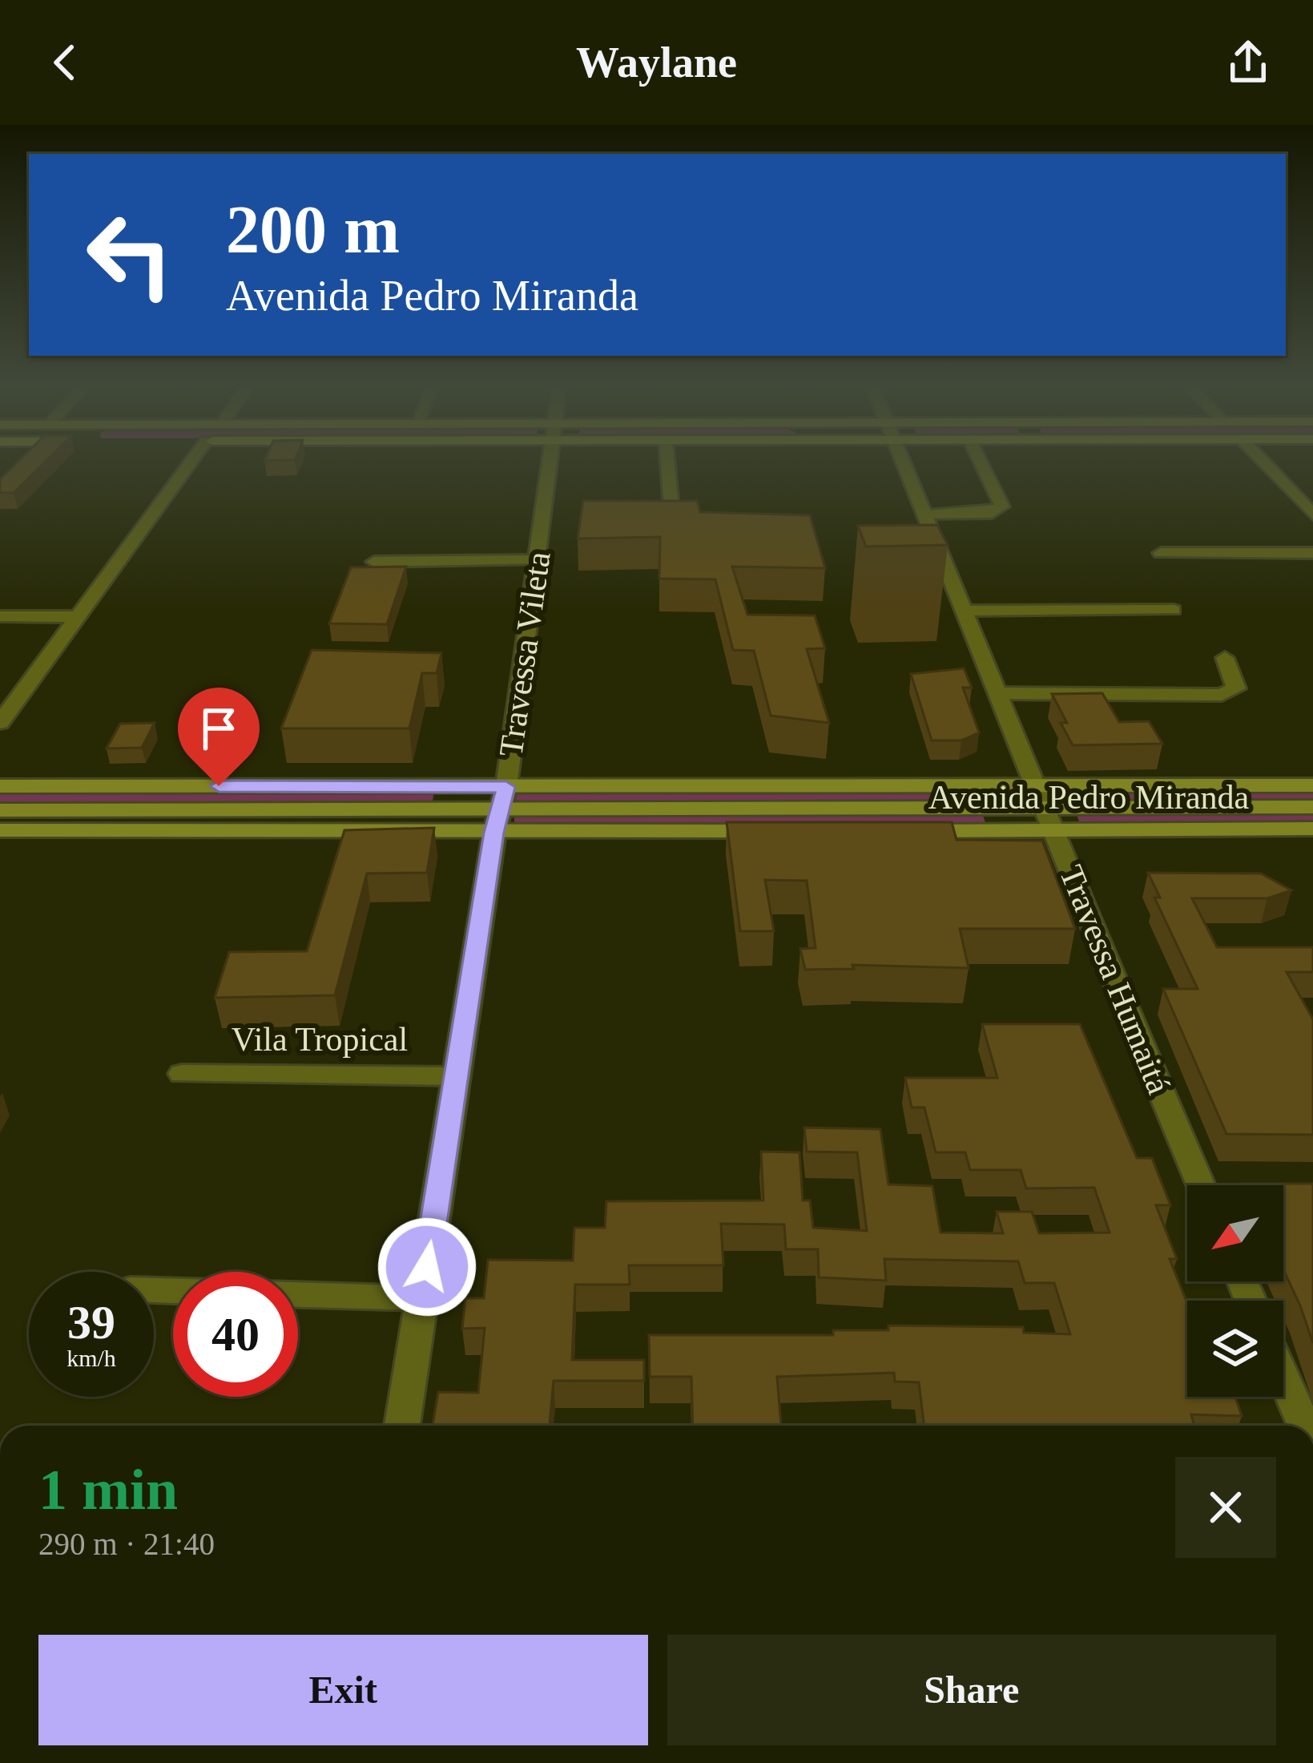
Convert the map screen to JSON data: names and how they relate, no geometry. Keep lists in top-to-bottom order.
{
  "streets": {
    "main road": ["Avenida Pedro Miranda"],
    "street": ["Travessa Vileta", "Travessa Humaitá", "Vila Tropical"]
  },
  "crossings": [
    ["Travessa Vileta", "Avenida Pedro Miranda"],
    ["Travessa Vileta", "Vila Tropical"],
    ["Avenida Pedro Miranda", "Travessa Humaitá"]
  ],
  "north": "bottom left",
  "page": {
    "header": "Waylane",
    "turn": ["200 m", "Avenida Pedro Miranda"],
    "speed": "39 km/h",
    "limit": "40",
    "heading": ["1 min", "290 m · 21:40"],
    "buttons": ["Exit", "Share"]
  }
}
